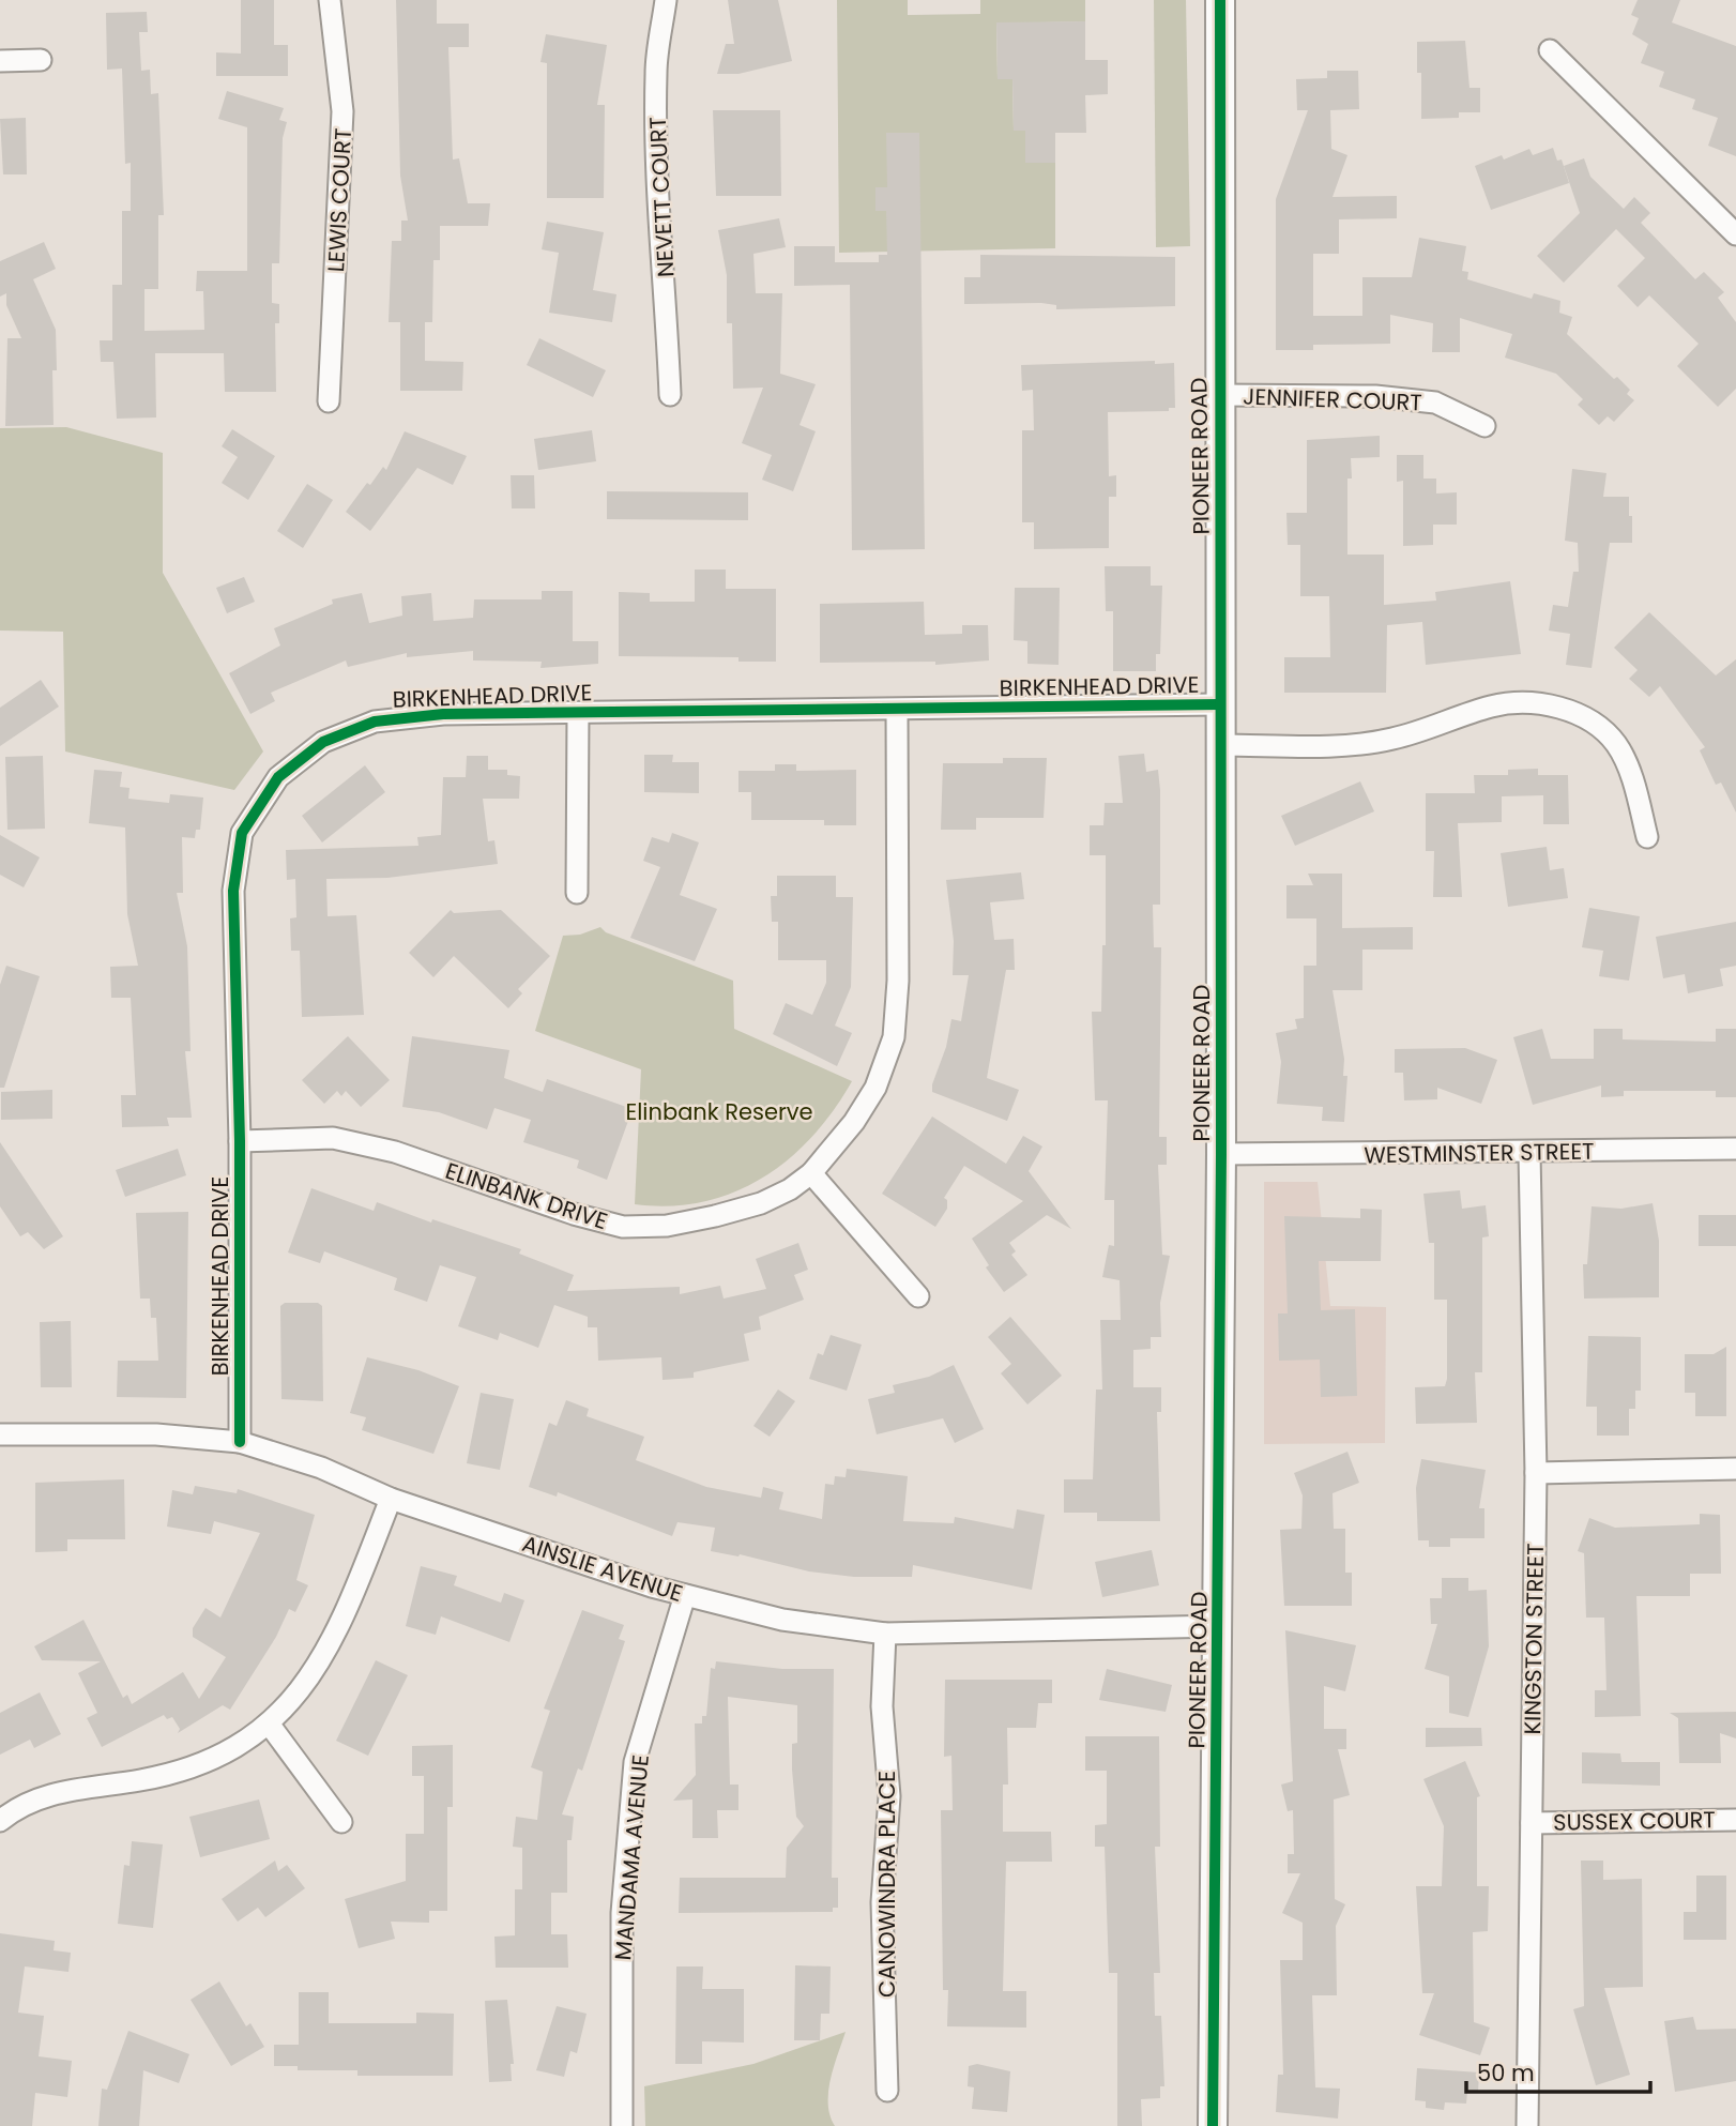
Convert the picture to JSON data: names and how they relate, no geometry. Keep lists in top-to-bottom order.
{
  "streets": {
    "main road": ["PIONEER ROAD"],
    "street": [
      "NEVETT COURT",
      "LEWIS COURT",
      "JENNIFER COURT",
      "BIRKENHEAD DRIVE",
      "WESTMINSTER STREET",
      "ELINBANK DRIVE",
      "AINSLIE AVENUE",
      "KINGSTON STREET",
      "SUSSEX COURT",
      "MANDAMA AVENUE",
      "CANOWINDRA PLACE"
    ]
  },
  "crossings": [
    ["JENNIFER COURT", "PIONEER ROAD"],
    ["PIONEER ROAD", "BIRKENHEAD DRIVE"],
    ["PIONEER ROAD", "WESTMINSTER STREET"],
    ["PIONEER ROAD", "AINSLIE AVENUE"],
    ["BIRKENHEAD DRIVE", "ELINBANK DRIVE"],
    ["BIRKENHEAD DRIVE", "AINSLIE AVENUE"],
    ["WESTMINSTER STREET", "KINGSTON STREET"],
    ["AINSLIE AVENUE", "MANDAMA AVENUE"],
    ["AINSLIE AVENUE", "CANOWINDRA PLACE"],
    ["KINGSTON STREET", "SUSSEX COURT"]
  ],
  "parks": ["Elinbank Reserve"],
  "scale_bar": "50 m"
}
